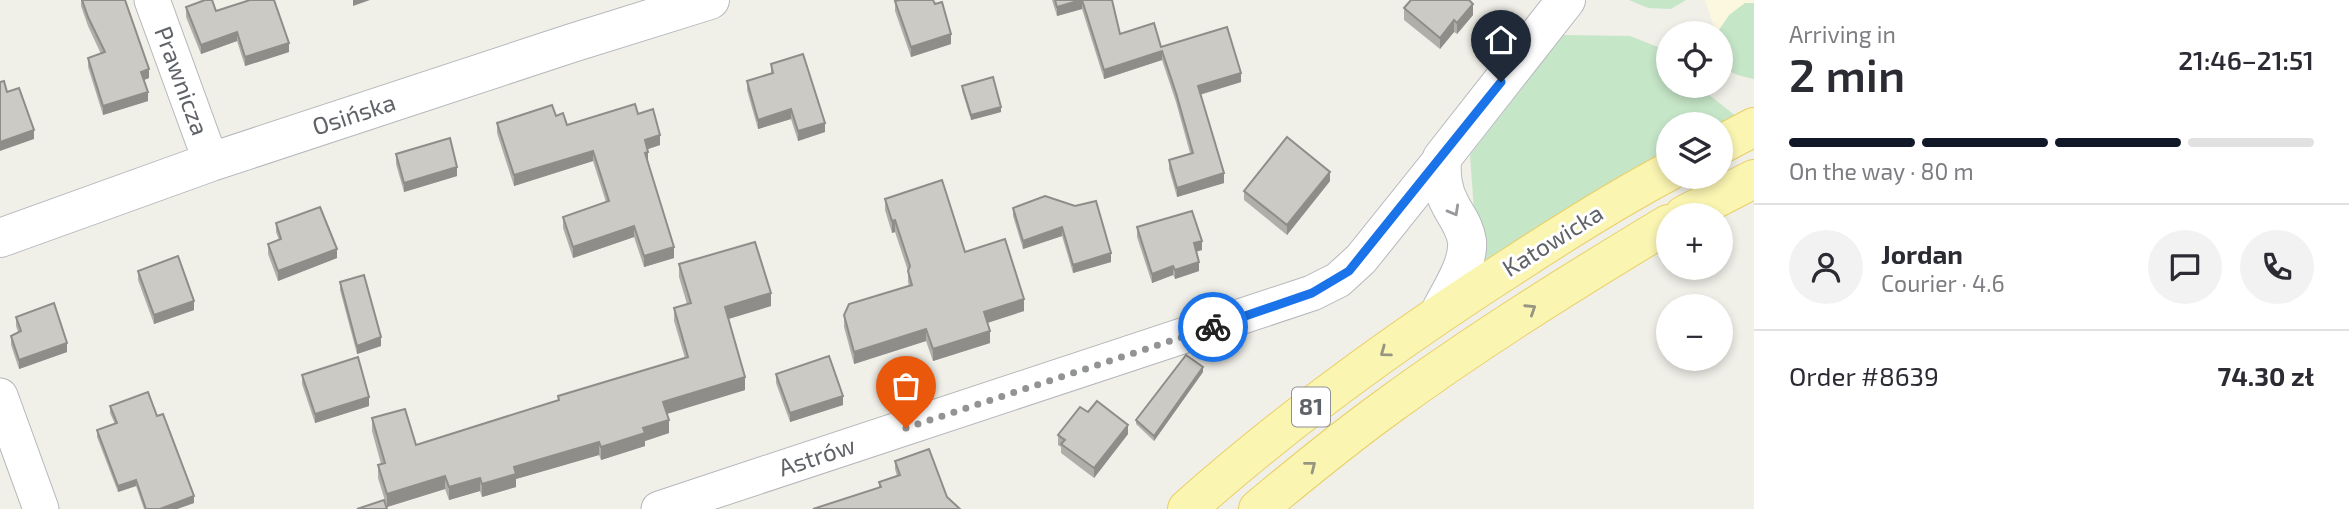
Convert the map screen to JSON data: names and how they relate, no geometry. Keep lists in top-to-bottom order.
{
  "streets": {
    "main road": ["Katowicka", "81"],
    "street": ["Prawnicza", "Osińska", "Astrów"]
  },
  "crossings": [
    ["Prawnicza", "Osińska"],
    ["Katowicka", "81"]
  ],
  "page": {
    "heading": ["2 min", "Arriving in", "21:46–21:51"],
    "panel": [
      "Jordan",
      "Courier · 4.6",
      "Order #8639",
      "74.30 zł"
    ],
    "map_buttons": ["+", "−"],
    "bar": "On the way · 80 m"
  }
}
